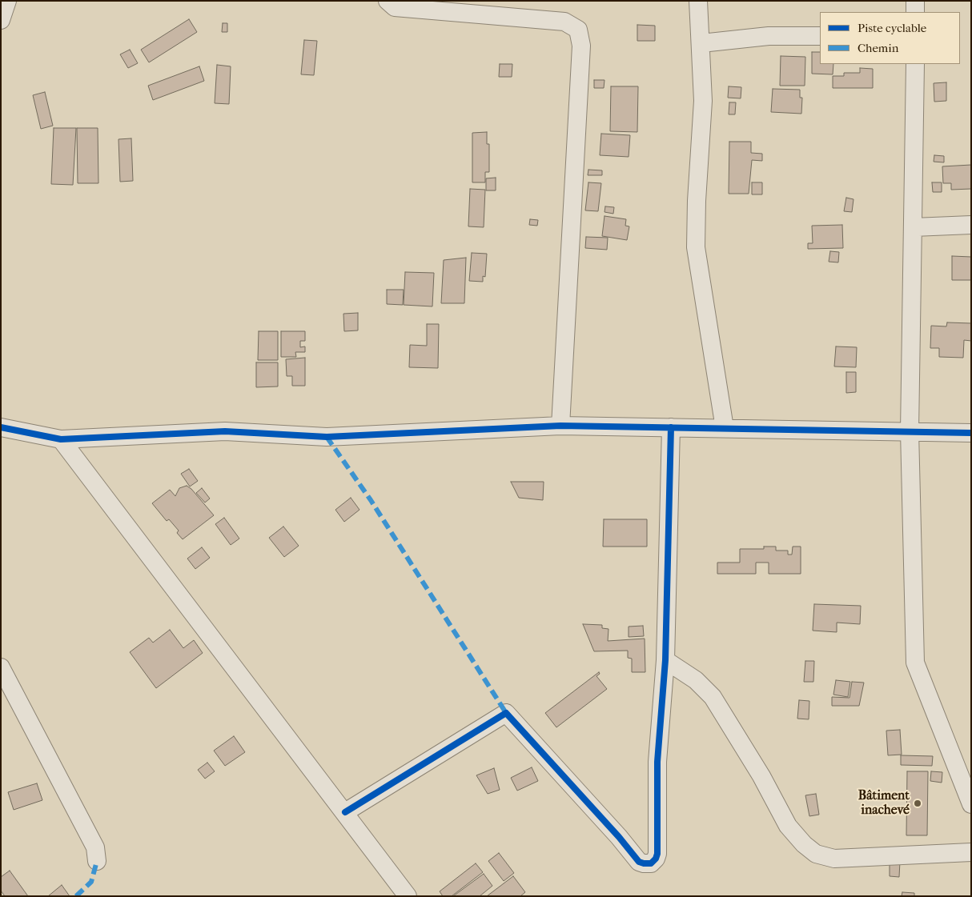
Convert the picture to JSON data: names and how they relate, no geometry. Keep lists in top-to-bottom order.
{
  "places": ["Bâtiment inachevé"],
  "legend": ["Piste cyclable", "Chemin"]
}
